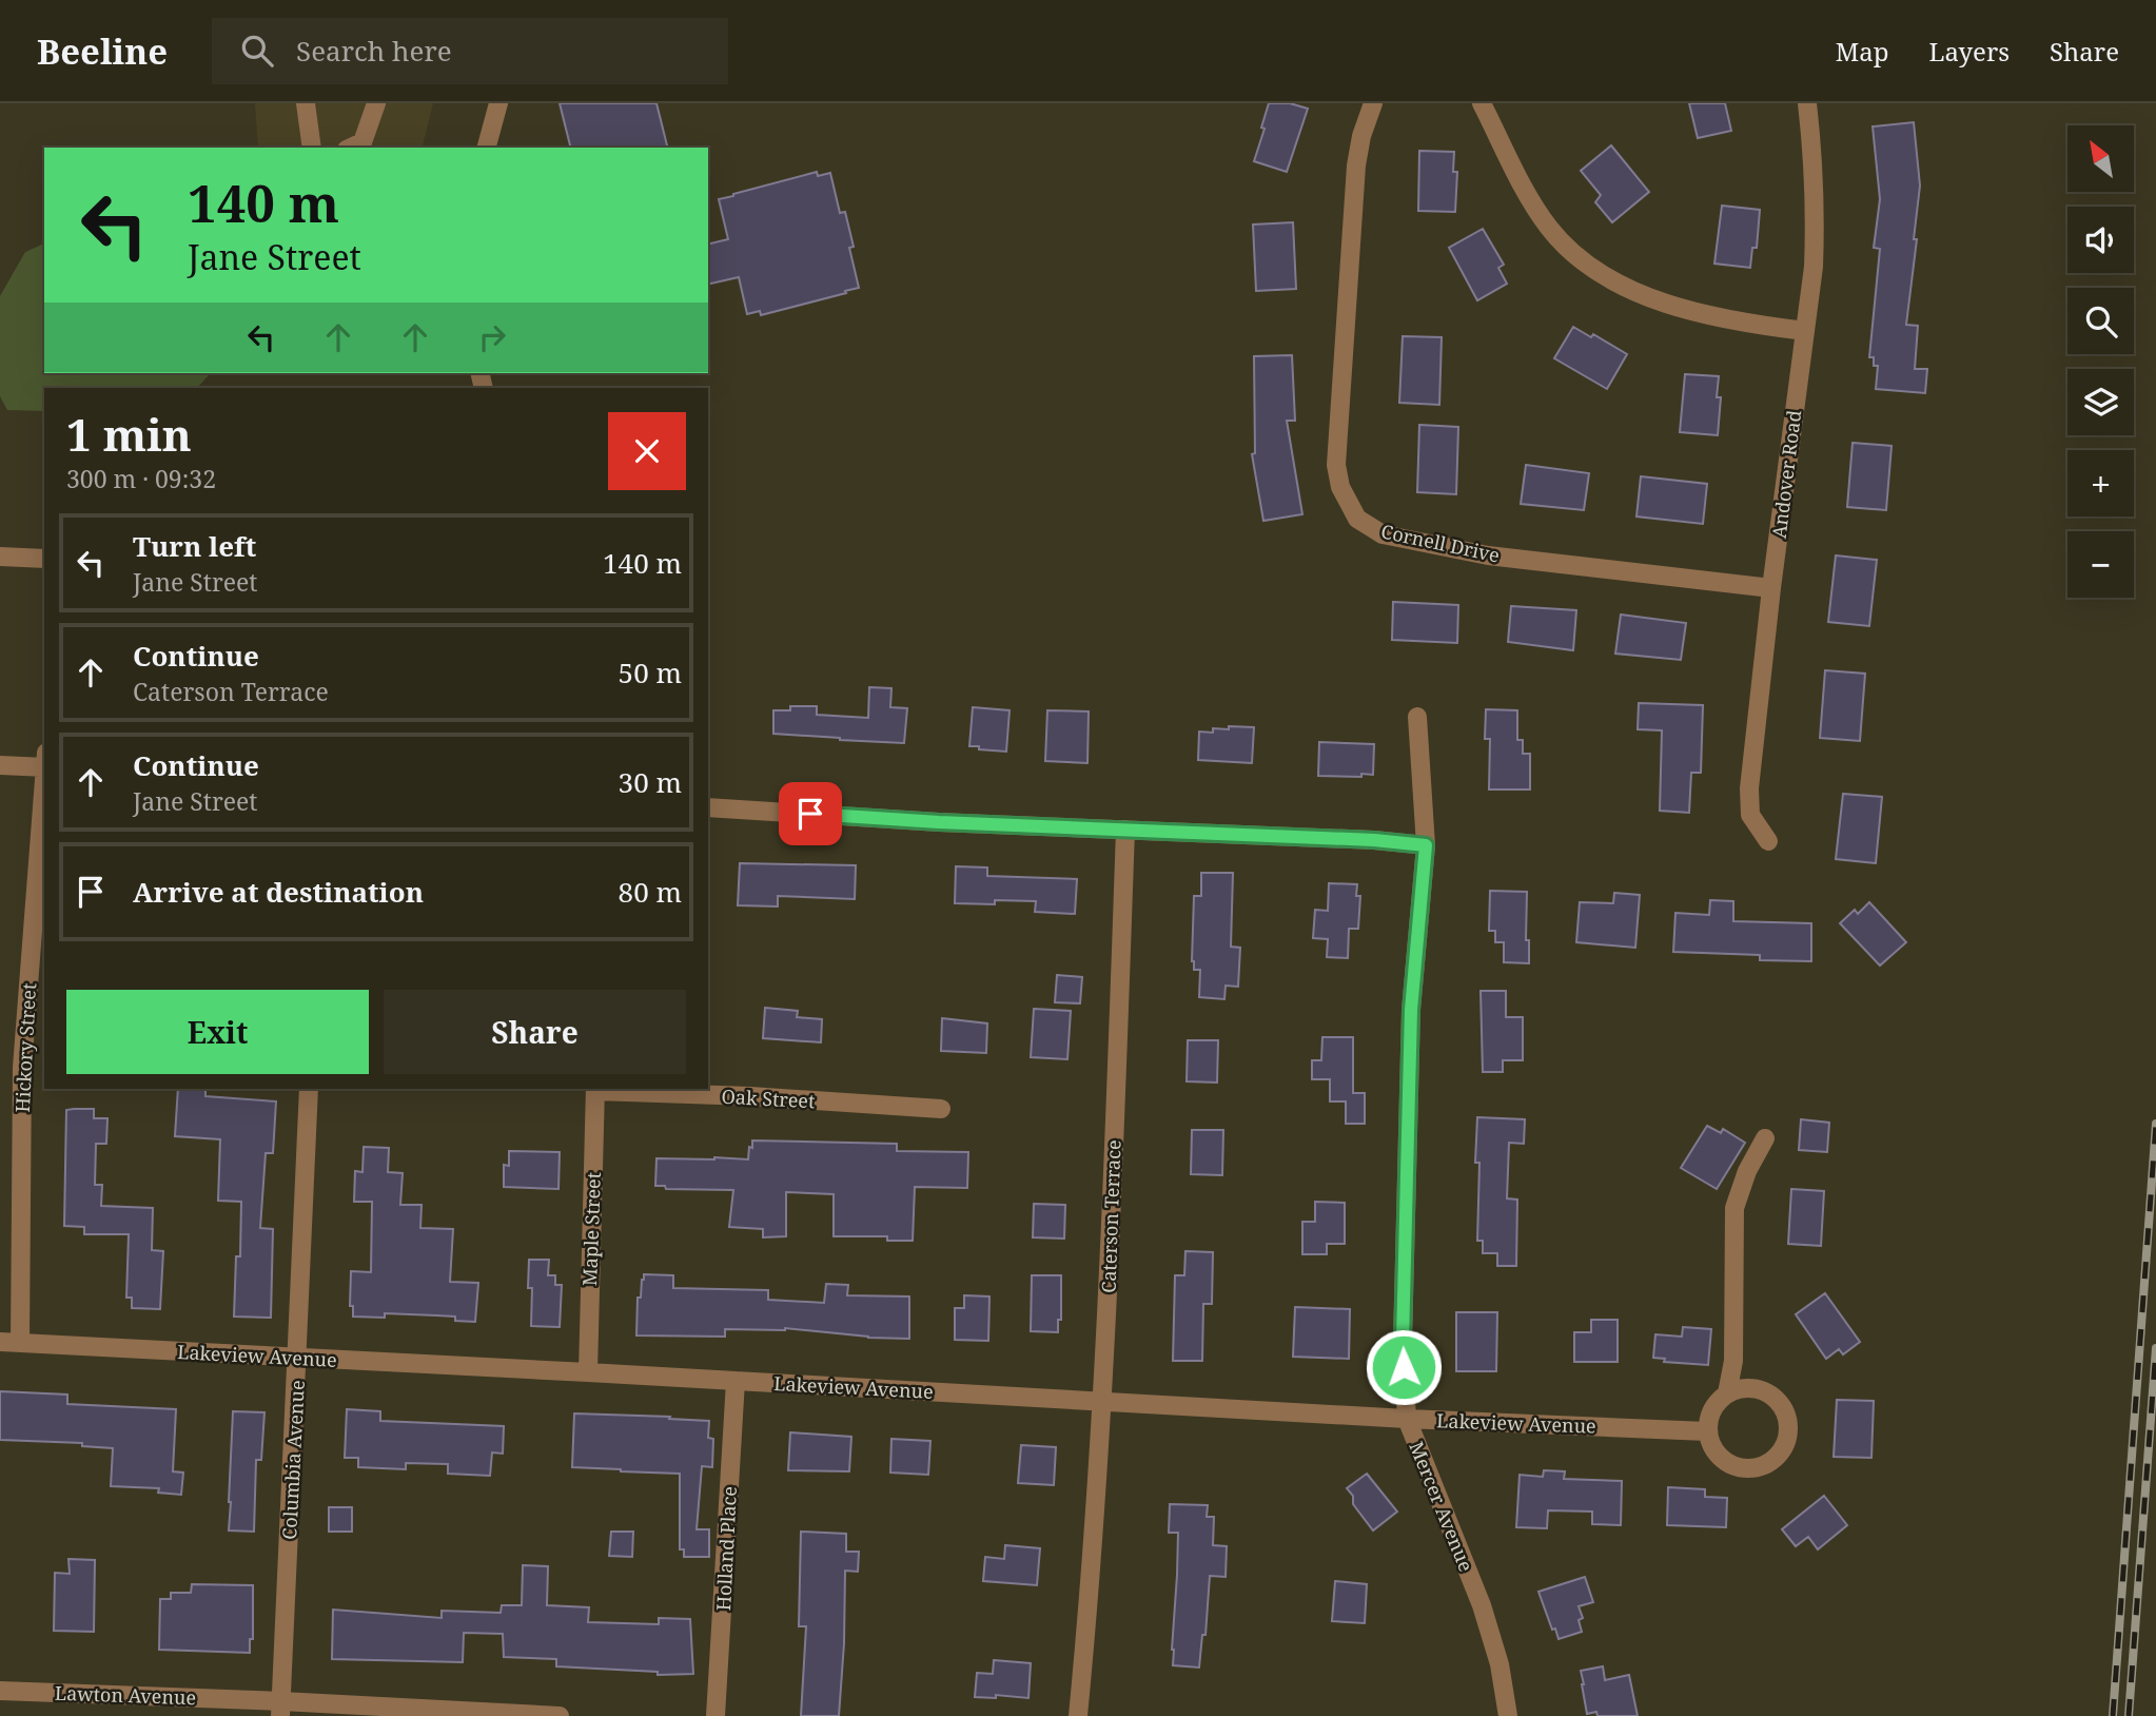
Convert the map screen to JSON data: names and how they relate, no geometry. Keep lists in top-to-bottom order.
{
  "streets": {
    "street": [
      "Andover Road",
      "Cornell Drive",
      "Hickory Street",
      "Oak Street",
      "Caterson Terrace",
      "Maple Street",
      "Lakeview Avenue",
      "Columbia Avenue",
      "Mercer Avenue",
      "Holland Place",
      "Lawton Avenue"
    ]
  },
  "crossings": [
    ["Andover Road", "Cornell Drive"],
    ["Hickory Street", "Lakeview Avenue"],
    ["Oak Street", "Maple Street"],
    ["Caterson Terrace", "Lakeview Avenue"],
    ["Maple Street", "Lakeview Avenue"],
    ["Lakeview Avenue", "Columbia Avenue"],
    ["Lakeview Avenue", "Mercer Avenue"],
    ["Lakeview Avenue", "Holland Place"],
    ["Columbia Avenue", "Lawton Avenue"]
  ],
  "north": "top left",
  "page": {
    "header": "Beeline",
    "search": "Search here",
    "nav": ["Map", "Layers", "Share"],
    "map_buttons": ["+", "−"],
    "turn": ["140 m", "Jane Street"],
    "heading": ["1 min", "300 m · 09:32"],
    "list": [
      {
        "name": "Turn left",
        "note": "Jane Street",
        "value": "140 m"
      },
      {
        "name": "Continue",
        "note": "Caterson Terrace",
        "value": "50 m"
      },
      {
        "name": "Continue",
        "note": "Jane Street",
        "value": "30 m"
      },
      {
        "name": "Arrive at destination",
        "value": "80 m"
      }
    ],
    "buttons": ["Exit", "Share"]
  }
}
